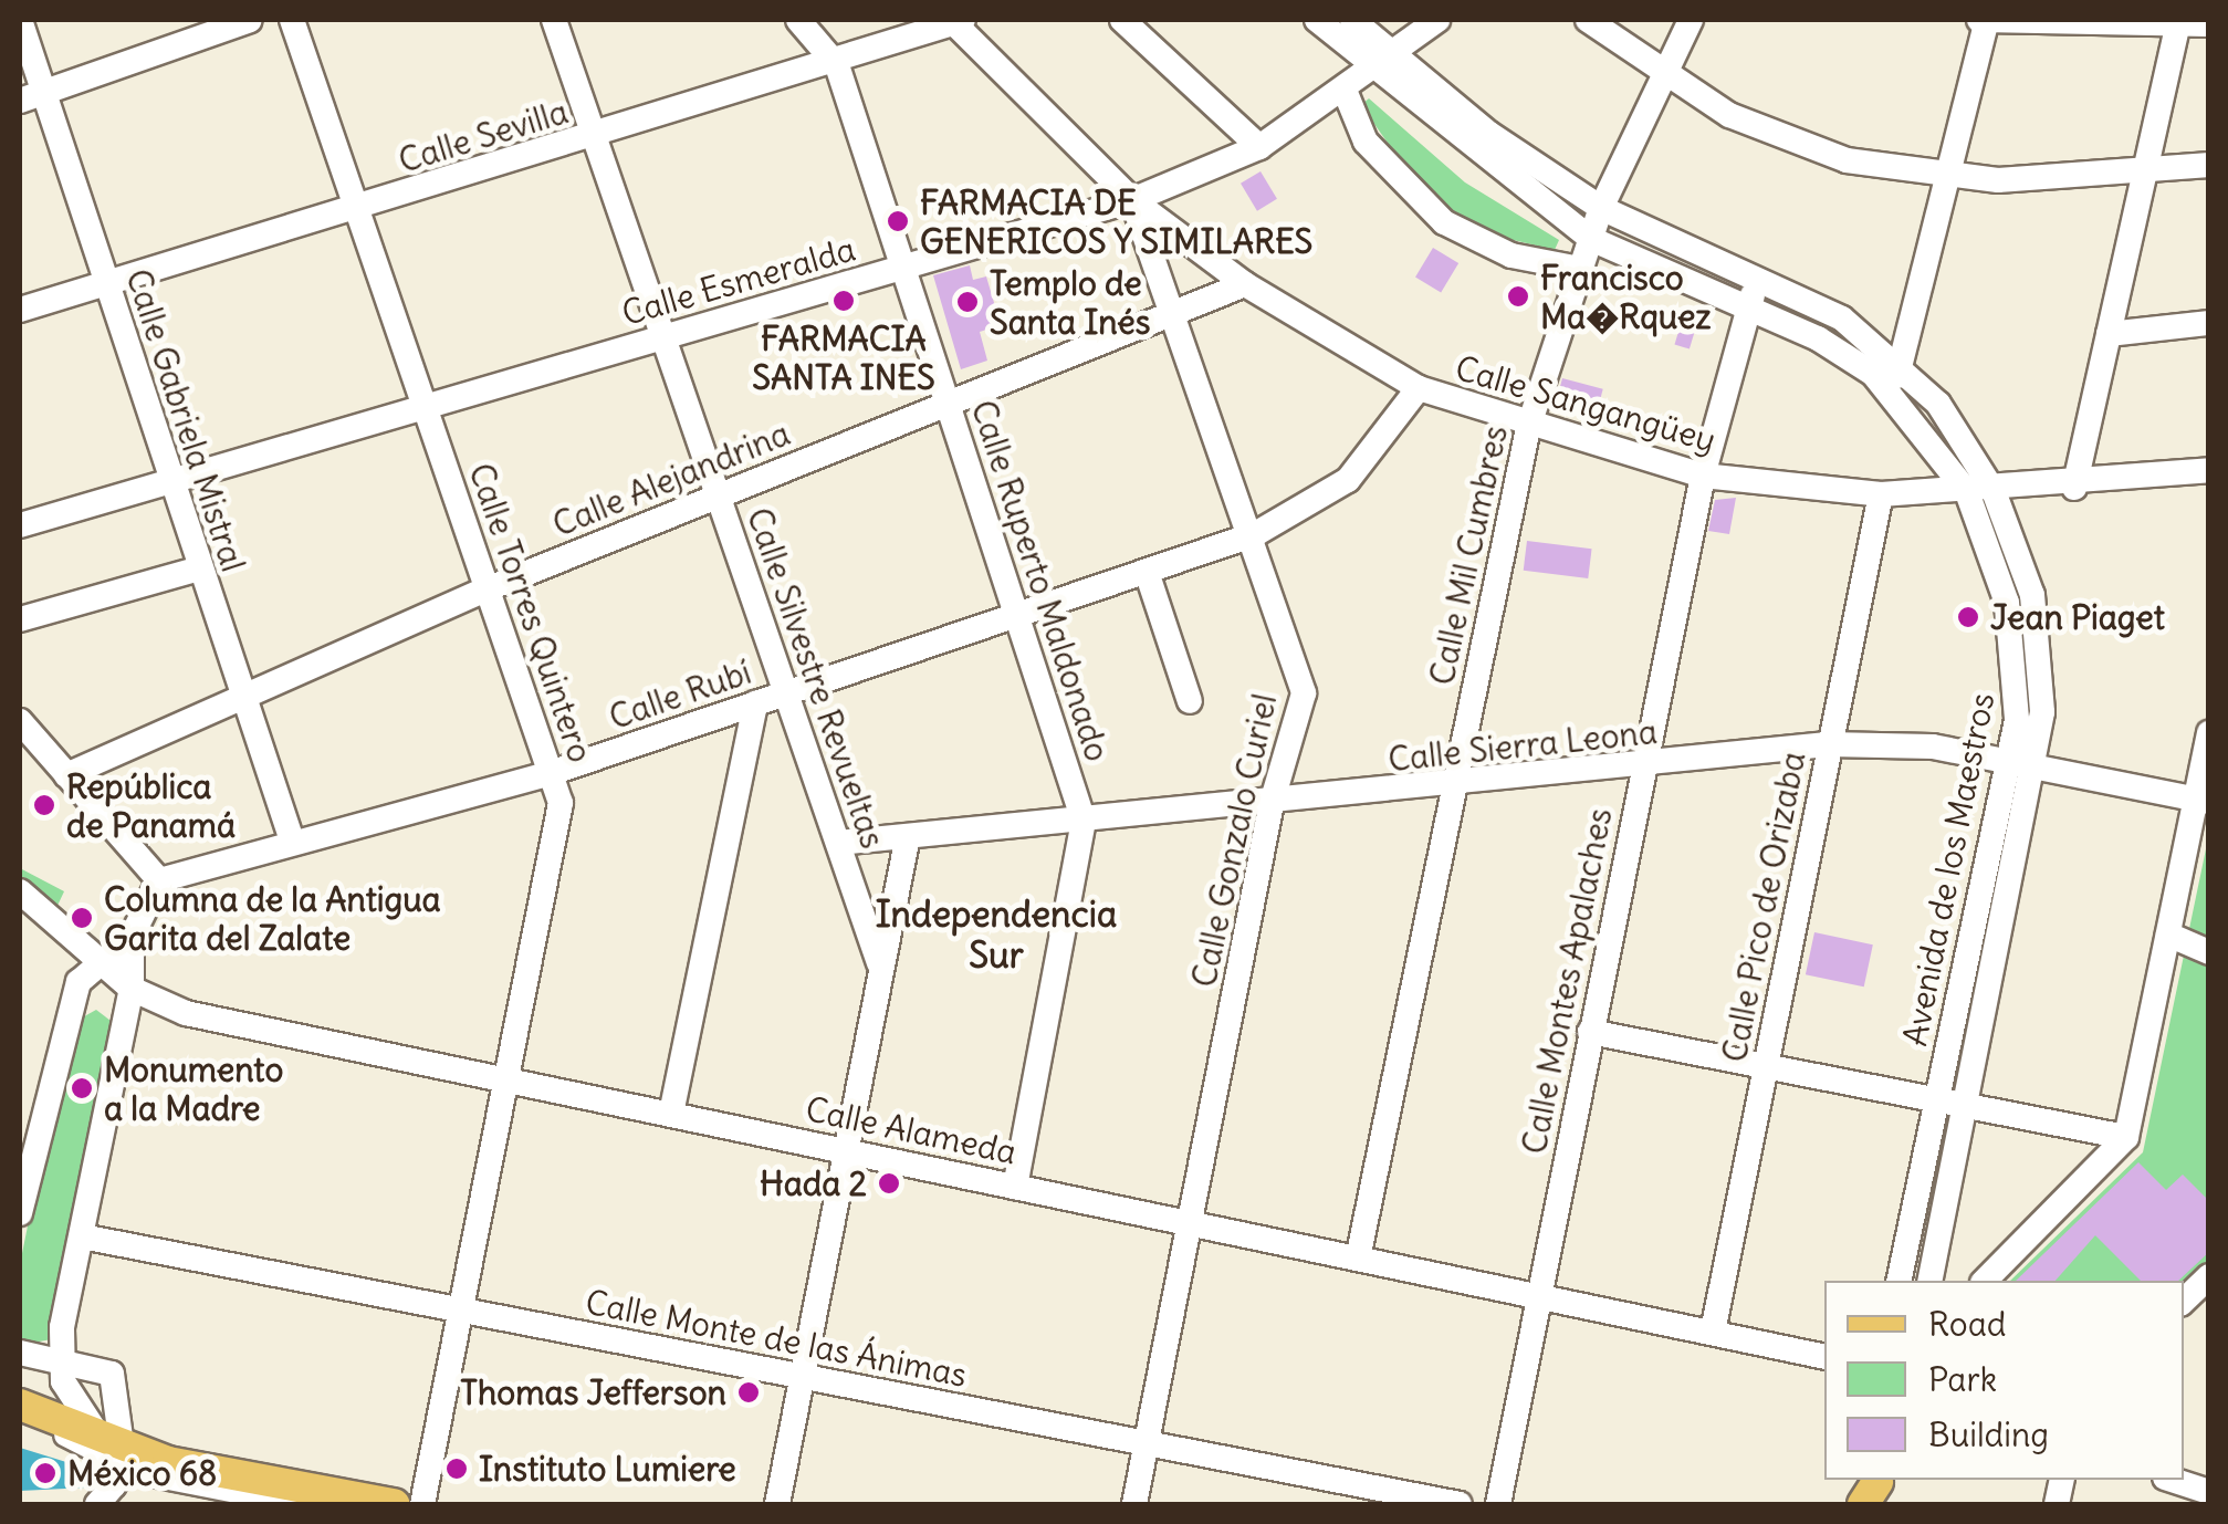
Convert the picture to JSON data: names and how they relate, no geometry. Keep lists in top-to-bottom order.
{
  "streets": {
    "street": [
      "Calle Sevilla",
      "Calle Esmeralda",
      "Calle Sangangüey",
      "Calle Gabriela Mistral",
      "Calle Alejandrina",
      "Calle Mil Cumbres",
      "Calle Ruperto Maldonado",
      "Calle Torres Quintero",
      "Calle Silvestre Revueltas",
      "Calle Rubí",
      "Calle Sierra Leona",
      "Calle Gonzalo Curiel",
      "Avenida de los Maestros",
      "Calle Pico de Orizaba",
      "Calle Montes Apalaches",
      "Calle Alameda",
      "Calle Monte de las Ánimas"
    ]
  },
  "crossings": [
    ["Calle Sevilla", "Calle Gabriela Mistral"],
    ["Calle Sevilla", "Calle Ruperto Maldonado"],
    ["Calle Sevilla", "Calle Torres Quintero"],
    ["Calle Sevilla", "Calle Silvestre Revueltas"],
    ["Calle Sevilla", "Calle Gonzalo Curiel"],
    ["Calle Esmeralda", "Calle Sangangüey"],
    ["Calle Esmeralda", "Calle Gabriela Mistral"],
    ["Calle Esmeralda", "Calle Ruperto Maldonado"],
    ["Calle Esmeralda", "Calle Torres Quintero"],
    ["Calle Esmeralda", "Calle Silvestre Revueltas"],
    ["Calle Esmeralda", "Calle Gonzalo Curiel"],
    ["Calle Esmeralda", "Avenida de los Maestros"],
    ["Calle Sangangüey", "Calle Alejandrina"],
    ["Calle Sangangüey", "Calle Mil Cumbres"],
    ["Calle Sangangüey", "Calle Rubí"],
    ["Calle Sangangüey", "Calle Gonzalo Curiel"],
    ["Calle Sangangüey", "Avenida de los Maestros"],
    ["Calle Sangangüey", "Calle Pico de Orizaba"],
    ["Calle Sangangüey", "Calle Montes Apalaches"],
    ["Calle Gabriela Mistral", "Calle Alejandrina"],
    ["Calle Gabriela Mistral", "Calle Rubí"],
    ["Calle Alejandrina", "Calle Ruperto Maldonado"],
    ["Calle Alejandrina", "Calle Torres Quintero"],
    ["Calle Alejandrina", "Calle Silvestre Revueltas"],
    ["Calle Alejandrina", "Calle Gonzalo Curiel"],
    ["Calle Mil Cumbres", "Calle Sierra Leona"],
    ["Calle Mil Cumbres", "Avenida de los Maestros"],
    ["Calle Mil Cumbres", "Calle Alameda"],
    ["Calle Ruperto Maldonado", "Calle Rubí"],
    ["Calle Ruperto Maldonado", "Calle Sierra Leona"],
    ["Calle Ruperto Maldonado", "Calle Alameda"],
    ["Calle Torres Quintero", "Calle Rubí"],
    ["Calle Torres Quintero", "Calle Alameda"],
    ["Calle Torres Quintero", "Calle Monte de las Ánimas"],
    ["Calle Silvestre Revueltas", "Calle Rubí"],
    ["Calle Silvestre Revueltas", "Calle Sierra Leona"],
    ["Calle Silvestre Revueltas", "Calle Alameda"],
    ["Calle Silvestre Revueltas", "Calle Monte de las Ánimas"],
    ["Calle Rubí", "Calle Gonzalo Curiel"],
    ["Calle Sierra Leona", "Calle Gonzalo Curiel"],
    ["Calle Sierra Leona", "Avenida de los Maestros"],
    ["Calle Sierra Leona", "Calle Pico de Orizaba"],
    ["Calle Sierra Leona", "Calle Montes Apalaches"],
    ["Calle Gonzalo Curiel", "Calle Alameda"],
    ["Calle Gonzalo Curiel", "Calle Monte de las Ánimas"],
    ["Avenida de los Maestros", "Calle Montes Apalaches"],
    ["Calle Pico de Orizaba", "Calle Alameda"],
    ["Calle Montes Apalaches", "Calle Alameda"]
  ],
  "districts": ["Independencia Sur"],
  "places": [
    "FARMACIA DE GENERICOS Y SIMILARES",
    "Francisco Ma�Rquez",
    "FARMACIA SANTA INES",
    "Templo de Santa Inés",
    "Jean Piaget",
    "República de Panamá",
    "Columna de la Antigua Garita del Zalate",
    "Monumento a la Madre",
    "Hada 2",
    "Thomas Jefferson",
    "Instituto Lumiere",
    "México 68"
  ],
  "legend": ["Road", "Park", "Building"]
}
